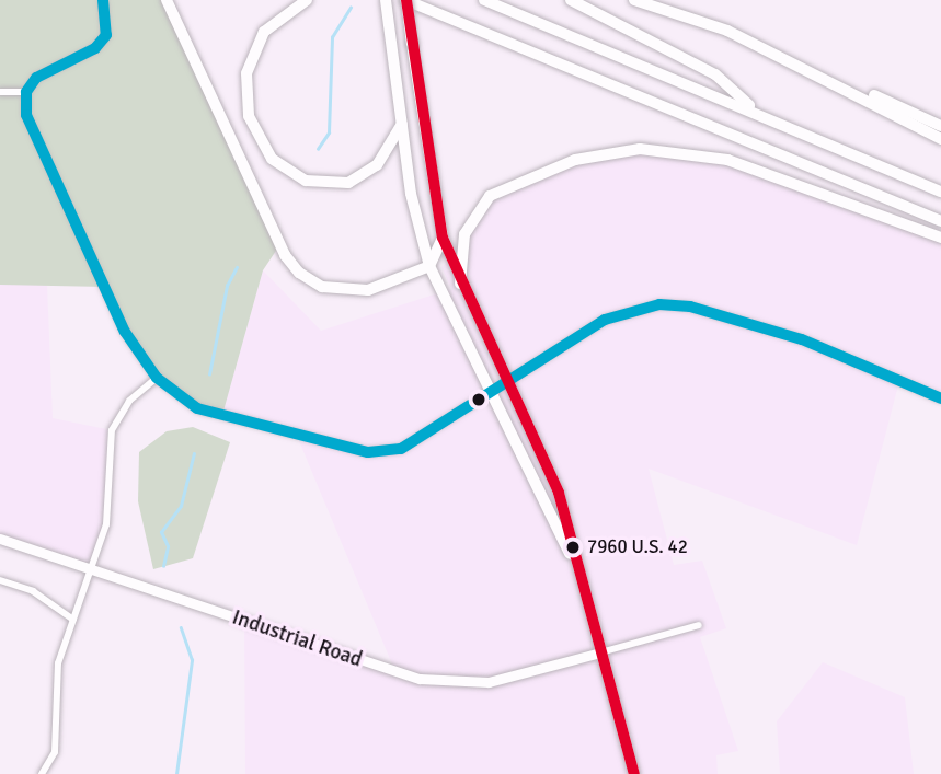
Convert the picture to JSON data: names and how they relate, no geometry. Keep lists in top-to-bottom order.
{
  "streets": {
    "main road": ["Industrial Road"]
  },
  "places": ["7960 U.S. 42"]
}
